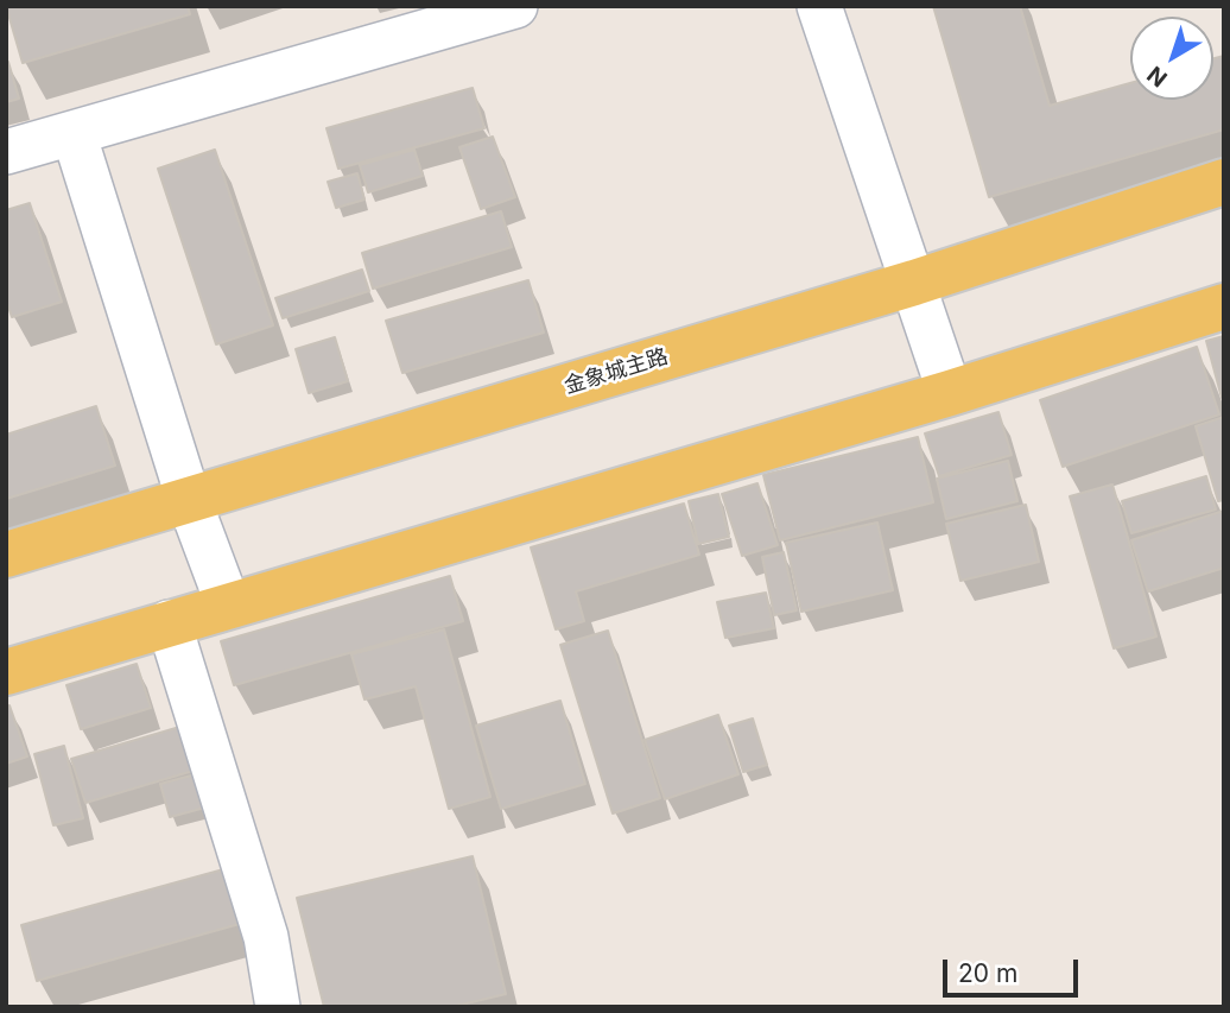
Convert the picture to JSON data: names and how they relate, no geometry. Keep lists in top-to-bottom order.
{
  "streets": {
    "main road": ["金象城主路"]
  },
  "scale_bar": "20 m",
  "north": "bottom left"
}
